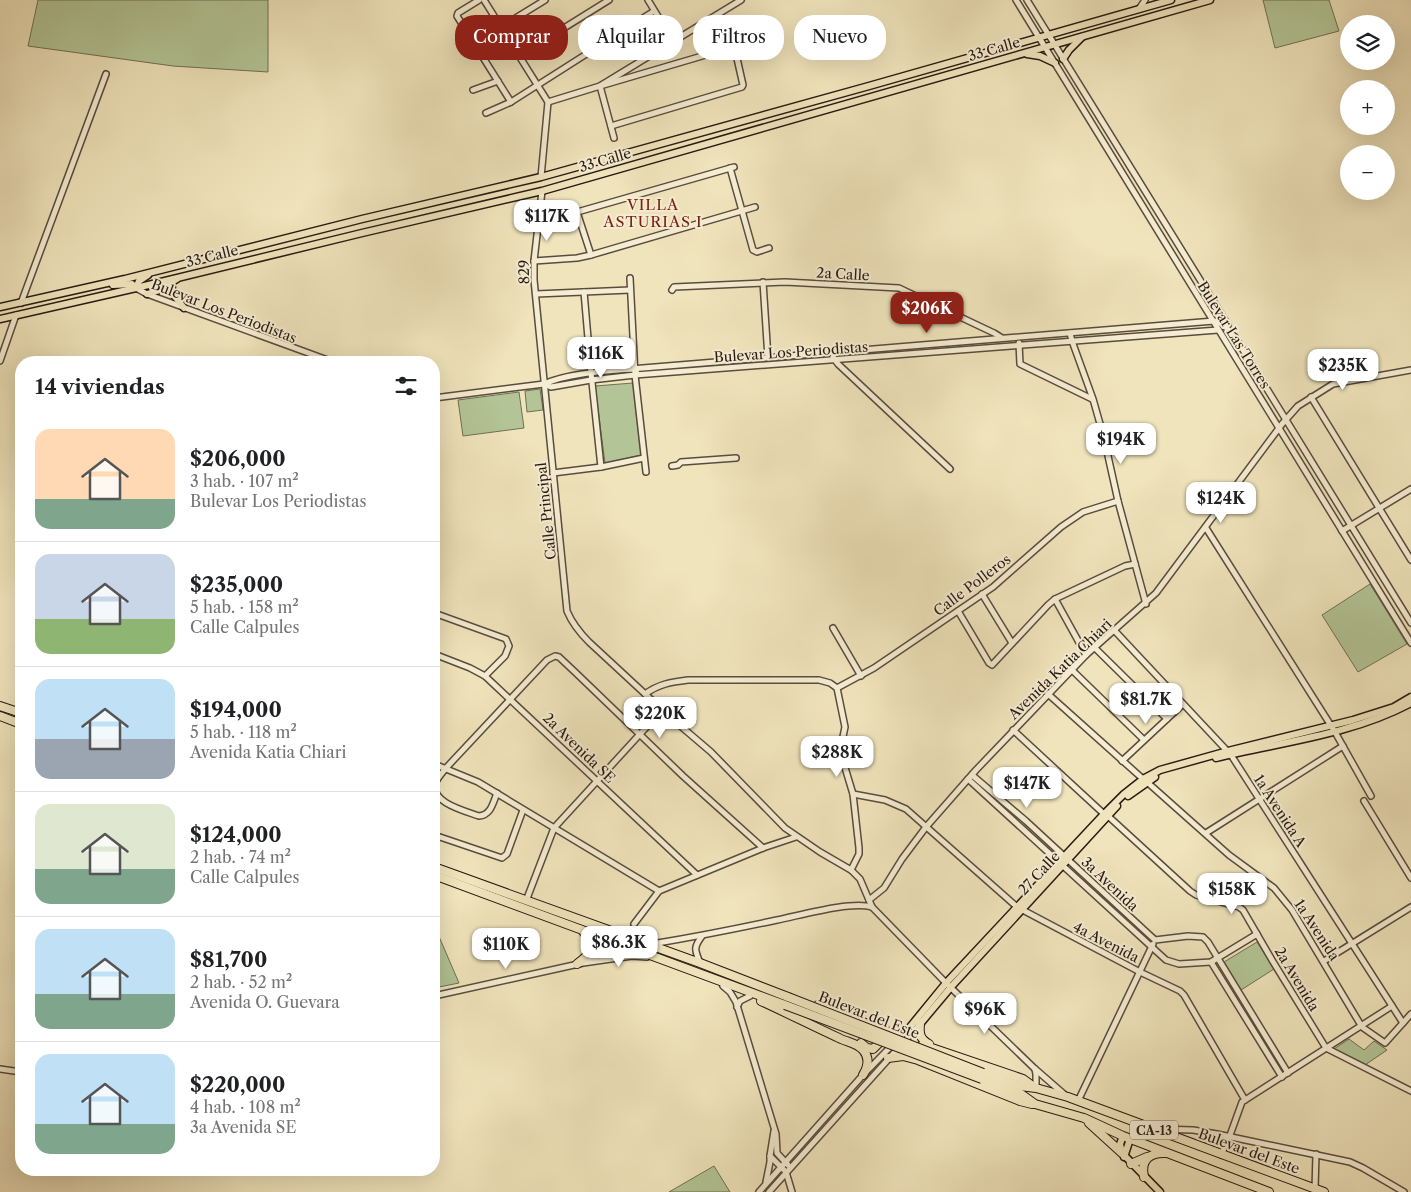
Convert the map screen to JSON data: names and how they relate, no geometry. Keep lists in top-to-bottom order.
{
  "streets": {
    "highway": ["Bulevar del Este", "CA-13"],
    "main road": ["33 Calle", "27 Calle"],
    "street": [
      "829",
      "2a Calle",
      "Bulevar Los Periodistas",
      "Bulevar Las Torres",
      "Calle Principal",
      "Calle Polleros",
      "Avenida Katia Chiari",
      "2a Avenida SE",
      "1a Avenida A",
      "3a Avenida",
      "1a Avenida",
      "4a Avenida",
      "2a Avenida"
    ]
  },
  "crossings": [
    ["33 Calle", "829"],
    ["33 Calle", "Bulevar Los Periodistas"],
    ["33 Calle", "Bulevar Las Torres"],
    ["829", "Calle Principal"],
    ["2a Calle", "Bulevar Los Periodistas"],
    ["Bulevar Los Periodistas", "Bulevar Las Torres"],
    ["Bulevar Los Periodistas", "Calle Principal"],
    ["Bulevar Las Torres", "Avenida Katia Chiari"],
    ["Calle Principal", "Avenida Katia Chiari"],
    ["Avenida Katia Chiari", "1a Avenida A"],
    ["Avenida Katia Chiari", "3a Avenida"],
    ["Avenida Katia Chiari", "1a Avenida"],
    ["Avenida Katia Chiari", "4a Avenida"],
    ["Avenida Katia Chiari", "2a Avenida"],
    ["1a Avenida A", "27 Calle"],
    ["1a Avenida A", "1a Avenida"],
    ["27 Calle", "3a Avenida"],
    ["27 Calle", "1a Avenida"],
    ["27 Calle", "4a Avenida"],
    ["27 Calle", "2a Avenida"]
  ],
  "districts": ["VILLA ASTURIAS I"],
  "page": {
    "map_buttons": ["+", "−"],
    "chip": [
      "Comprar",
      "Alquilar",
      "Filtros",
      "Nuevo"
    ],
    "price": [
      "$117K",
      "$206K",
      "$116K",
      "$235K",
      "$194K",
      "$124K",
      "$81.7K",
      "$220K",
      "$288K",
      "$147K",
      "$158K",
      "$86.3K",
      "$110K",
      "$96K"
    ],
    "heading": "14 viviendas",
    "list": [
      {
        "name": "$206,000",
        "note": "3 hab. · 107 m² · Bulevar Los Periodistas"
      },
      {
        "name": "$235,000",
        "note": "5 hab. · 158 m² · Calle Calpules"
      },
      {
        "name": "$194,000",
        "note": "5 hab. · 118 m² · Avenida Katia Chiari"
      },
      {
        "name": "$124,000",
        "note": "2 hab. · 74 m² · Calle Calpules"
      },
      {
        "name": "$81,700",
        "note": "2 hab. · 52 m² · Avenida O. Guevara"
      },
      {
        "name": "$220,000",
        "note": "4 hab. · 108 m² · 3a Avenida SE"
      }
    ]
  }
}
